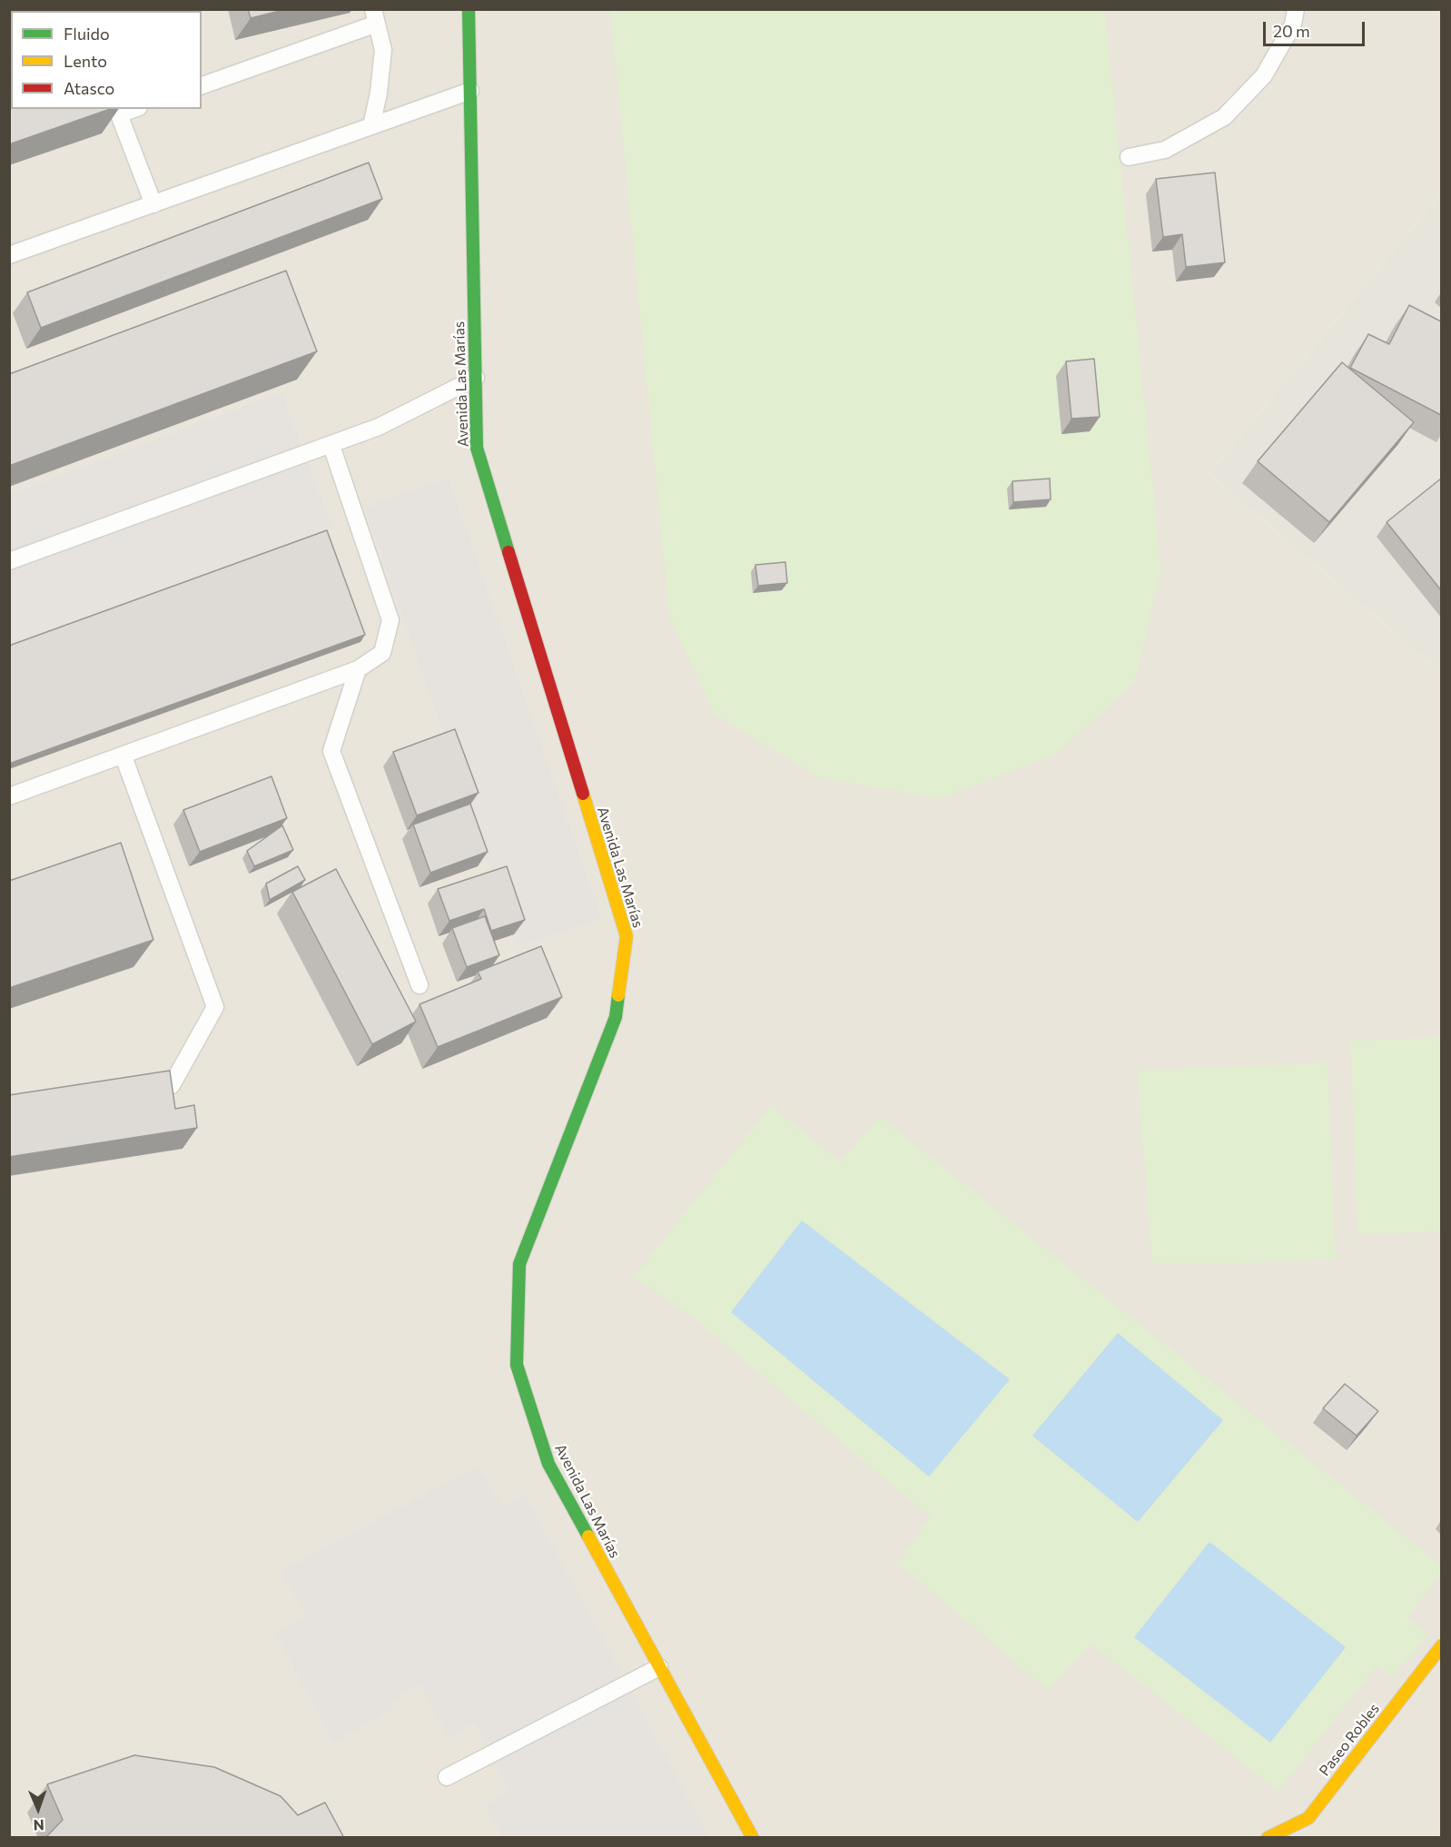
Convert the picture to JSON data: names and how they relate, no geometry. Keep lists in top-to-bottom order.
{
  "streets": {
    "street": ["Avenida Las Marías", "Paseo Robles"]
  },
  "legend": ["Fluido", "Lento", "Atasco"],
  "scale_bar": "20 m",
  "north": "bottom"
}
